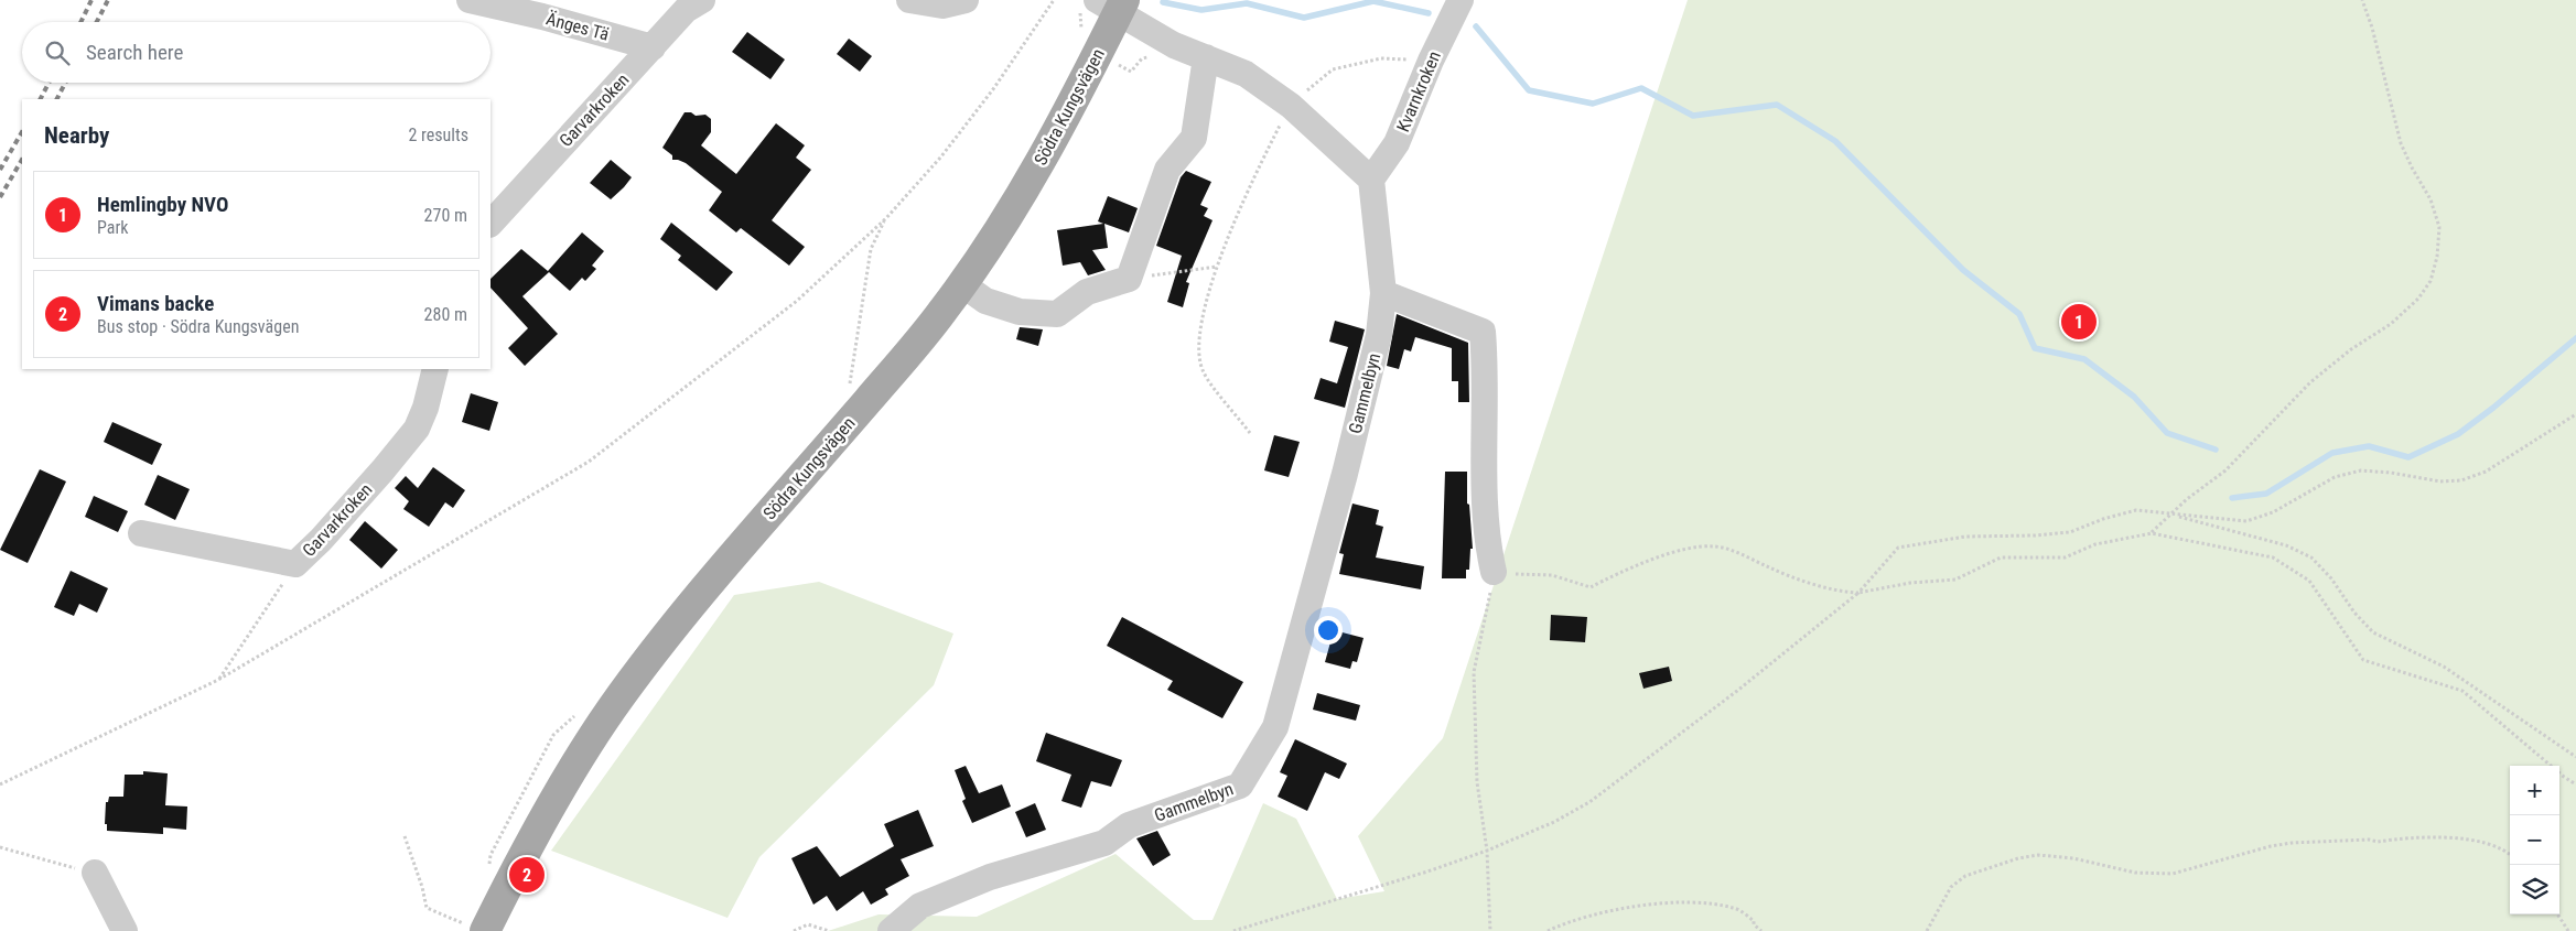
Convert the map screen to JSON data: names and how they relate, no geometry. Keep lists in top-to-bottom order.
{
  "streets": {
    "main road": ["Södra Kungsvägen"],
    "street": [
      "Änges Tä",
      "Kvarnkroken",
      "Garvarkroken",
      "Gammelbyn"
    ]
  },
  "crossings": [
    ["Änges Tä", "Garvarkroken"],
    ["Kvarnkroken", "Gammelbyn"]
  ],
  "page": {
    "search": "Search here",
    "heading": ["Nearby", "2 results"],
    "list": [
      {
        "mark": "1",
        "name": "Hemlingby NVO",
        "note": "Park",
        "value": "270 m"
      },
      {
        "mark": "2",
        "name": "Vimans backe",
        "note": "Bus stop · Södra Kungsvägen",
        "value": "280 m"
      }
    ],
    "pins": ["1", "2"],
    "map_buttons": ["+", "−"]
  }
}
